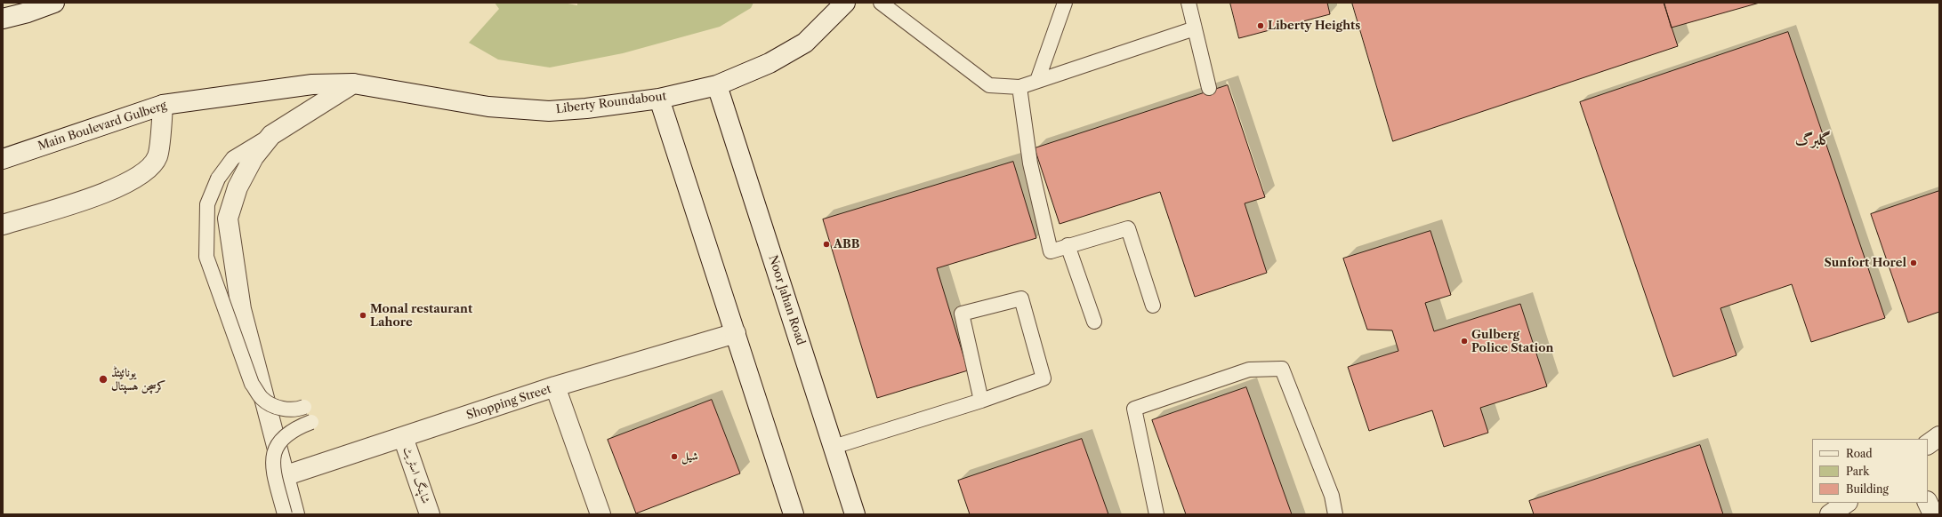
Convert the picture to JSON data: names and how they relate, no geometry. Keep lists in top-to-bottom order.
{
  "streets": {
    "street": [
      "Liberty Roundabout",
      "Main Boulevard Gulberg",
      "Noor Jahan Road",
      "Shopping Street",
      "شاپنگ اسٹریٹ"
    ]
  },
  "crossings": [
    ["Liberty Roundabout", "Main Boulevard Gulberg"],
    ["Liberty Roundabout", "Noor Jahan Road"],
    ["Shopping Street", "شاپنگ اسٹریٹ"]
  ],
  "districts": ["گلبرگ"],
  "places": [
    "Liberty Heights",
    "ABB",
    "Sunfort Horel",
    "Monal restaurant Lahore",
    "Gulberg Police Station",
    "یونائیٹڈ کرسچن ہسپتال",
    "شیل"
  ],
  "legend": ["Road", "Park", "Building"]
}
